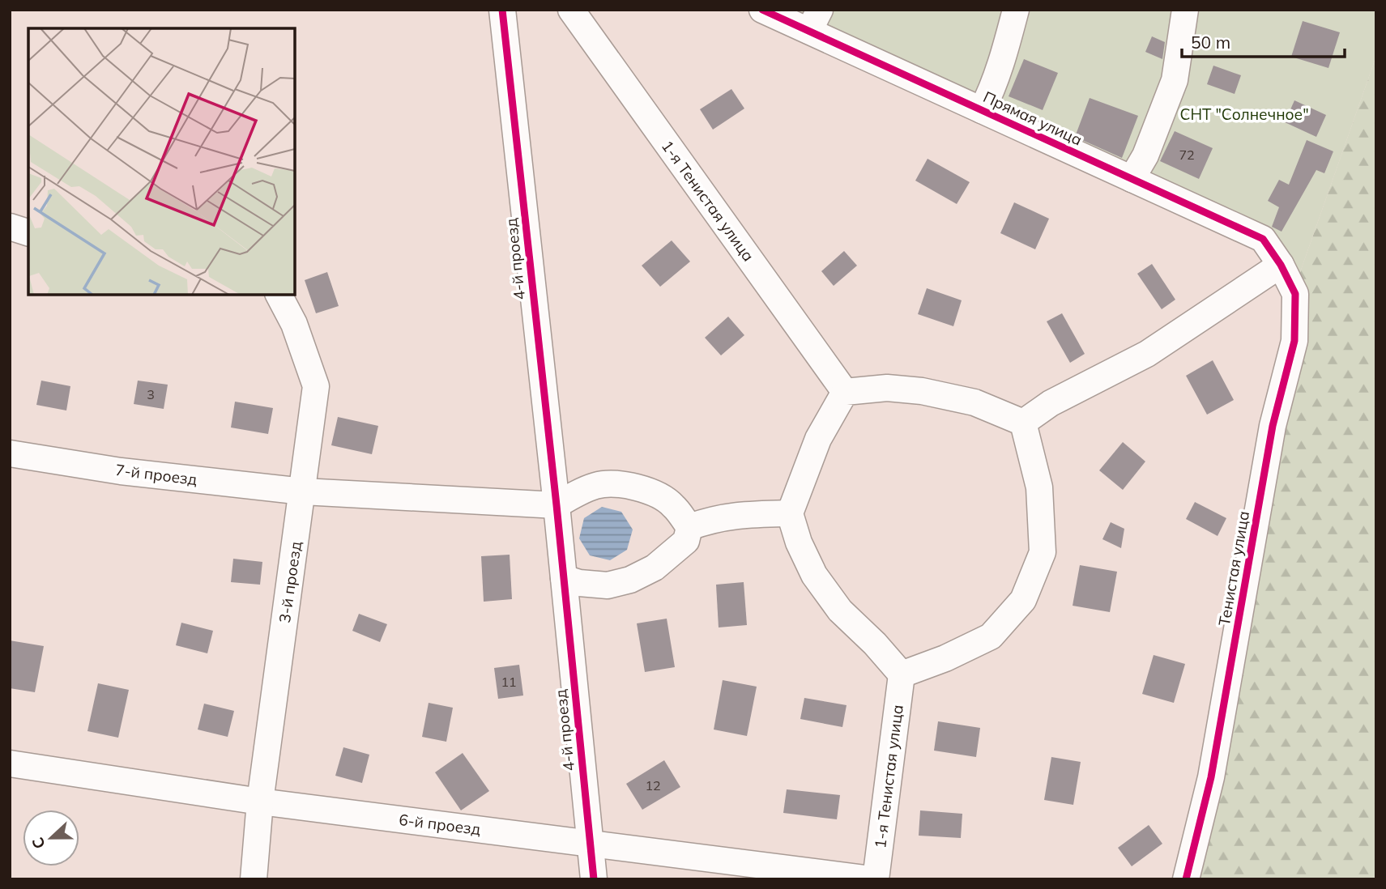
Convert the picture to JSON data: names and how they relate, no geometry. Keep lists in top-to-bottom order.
{
  "streets": {
    "street": [
      "Прямая улица",
      "1-я Тенистая улица",
      "4-й проезд",
      "7-й проезд",
      "Тенистая улица",
      "3-й проезд",
      "6-й проезд"
    ]
  },
  "crossings": [
    ["Прямая улица", "Тенистая улица"],
    ["4-й проезд", "7-й проезд"],
    ["4-й проезд", "6-й проезд"],
    ["7-й проезд", "3-й проезд"],
    ["3-й проезд", "6-й проезд"]
  ],
  "parks": ["СНТ \"Солнечное\""],
  "house_numbers": [
    "72",
    "3",
    "11",
    "12"
  ],
  "scale_bar": "50 m",
  "north": "left"
}
